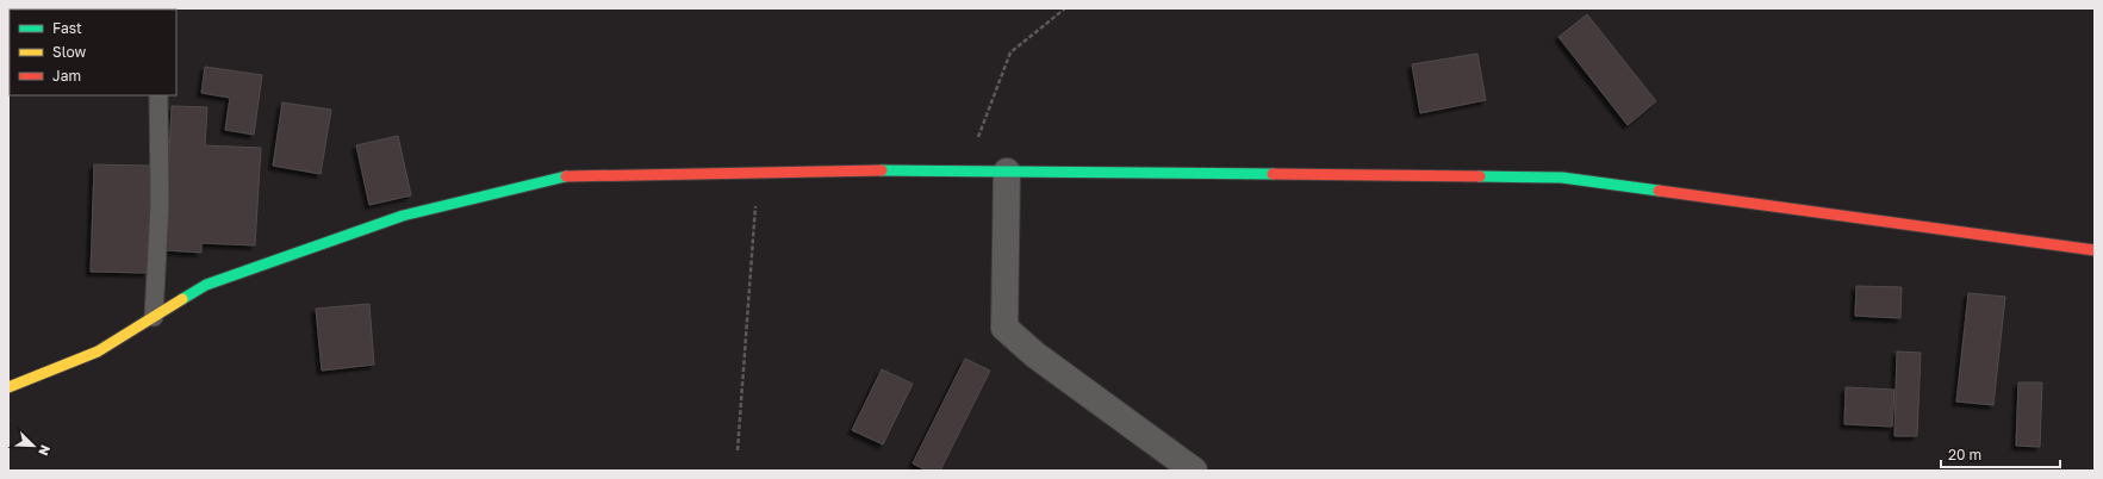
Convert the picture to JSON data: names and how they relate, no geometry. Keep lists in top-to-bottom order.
{
  "legend": ["Fast", "Slow", "Jam"],
  "scale_bar": "20 m",
  "north": "bottom right"
}
